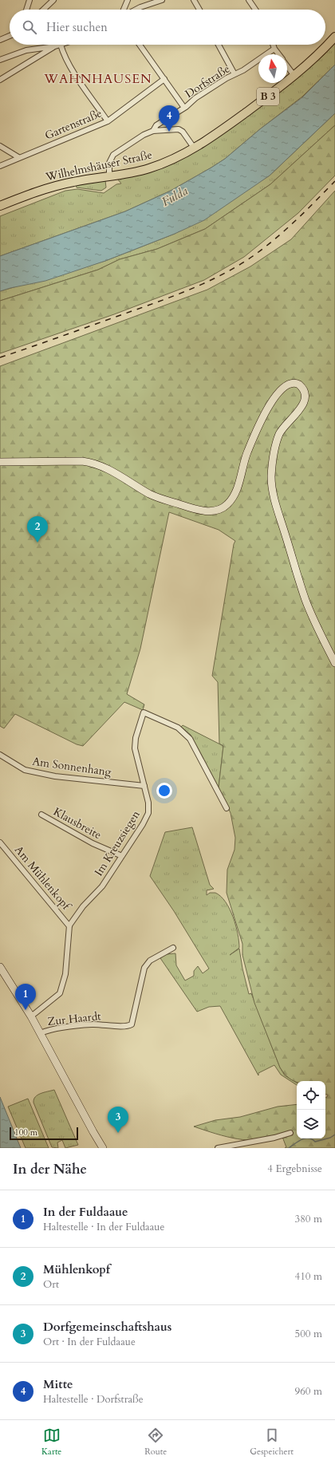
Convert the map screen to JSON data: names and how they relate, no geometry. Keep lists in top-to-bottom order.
{
  "streets": {
    "main road": ["B 3", "Wilhelmshäuser Straße"],
    "street": [
      "Dorfstraße",
      "Gartenstraße",
      "Am Sonnenhang",
      "Klausbreite",
      "Im Kreuzsiegen",
      "Am Mühlenkopf",
      "Zur Haardt"
    ]
  },
  "crossings": [
    ["Dorfstraße", "Wilhelmshäuser Straße"],
    ["Am Sonnenhang", "Im Kreuzsiegen"],
    ["Klausbreite", "Im Kreuzsiegen"],
    ["Im Kreuzsiegen", "Am Mühlenkopf"]
  ],
  "districts": ["WAHNHAUSEN"],
  "water": ["Fulda"],
  "scale_bar": "100 m",
  "north": "top",
  "page": {
    "search": "Hier suchen",
    "pins": [
      "4",
      "2",
      "1",
      "3"
    ],
    "scale": "100 m",
    "heading": ["In der Nähe", "4 Ergebnisse"],
    "list": [
      {
        "mark": "1",
        "name": "In der Fuldaaue",
        "note": "Haltestelle · In der Fuldaaue",
        "value": "380 m"
      },
      {
        "mark": "2",
        "name": "Mühlenkopf",
        "note": "Ort",
        "value": "410 m"
      },
      {
        "mark": "3",
        "name": "Dorfgemeinschaftshaus",
        "note": "Ort · In der Fuldaaue",
        "value": "500 m"
      },
      {
        "mark": "4",
        "name": "Mitte",
        "note": "Haltestelle · Dorfstraße",
        "value": "960 m"
      }
    ],
    "nav": ["Karte", "Route", "Gespeichert"]
  }
}
